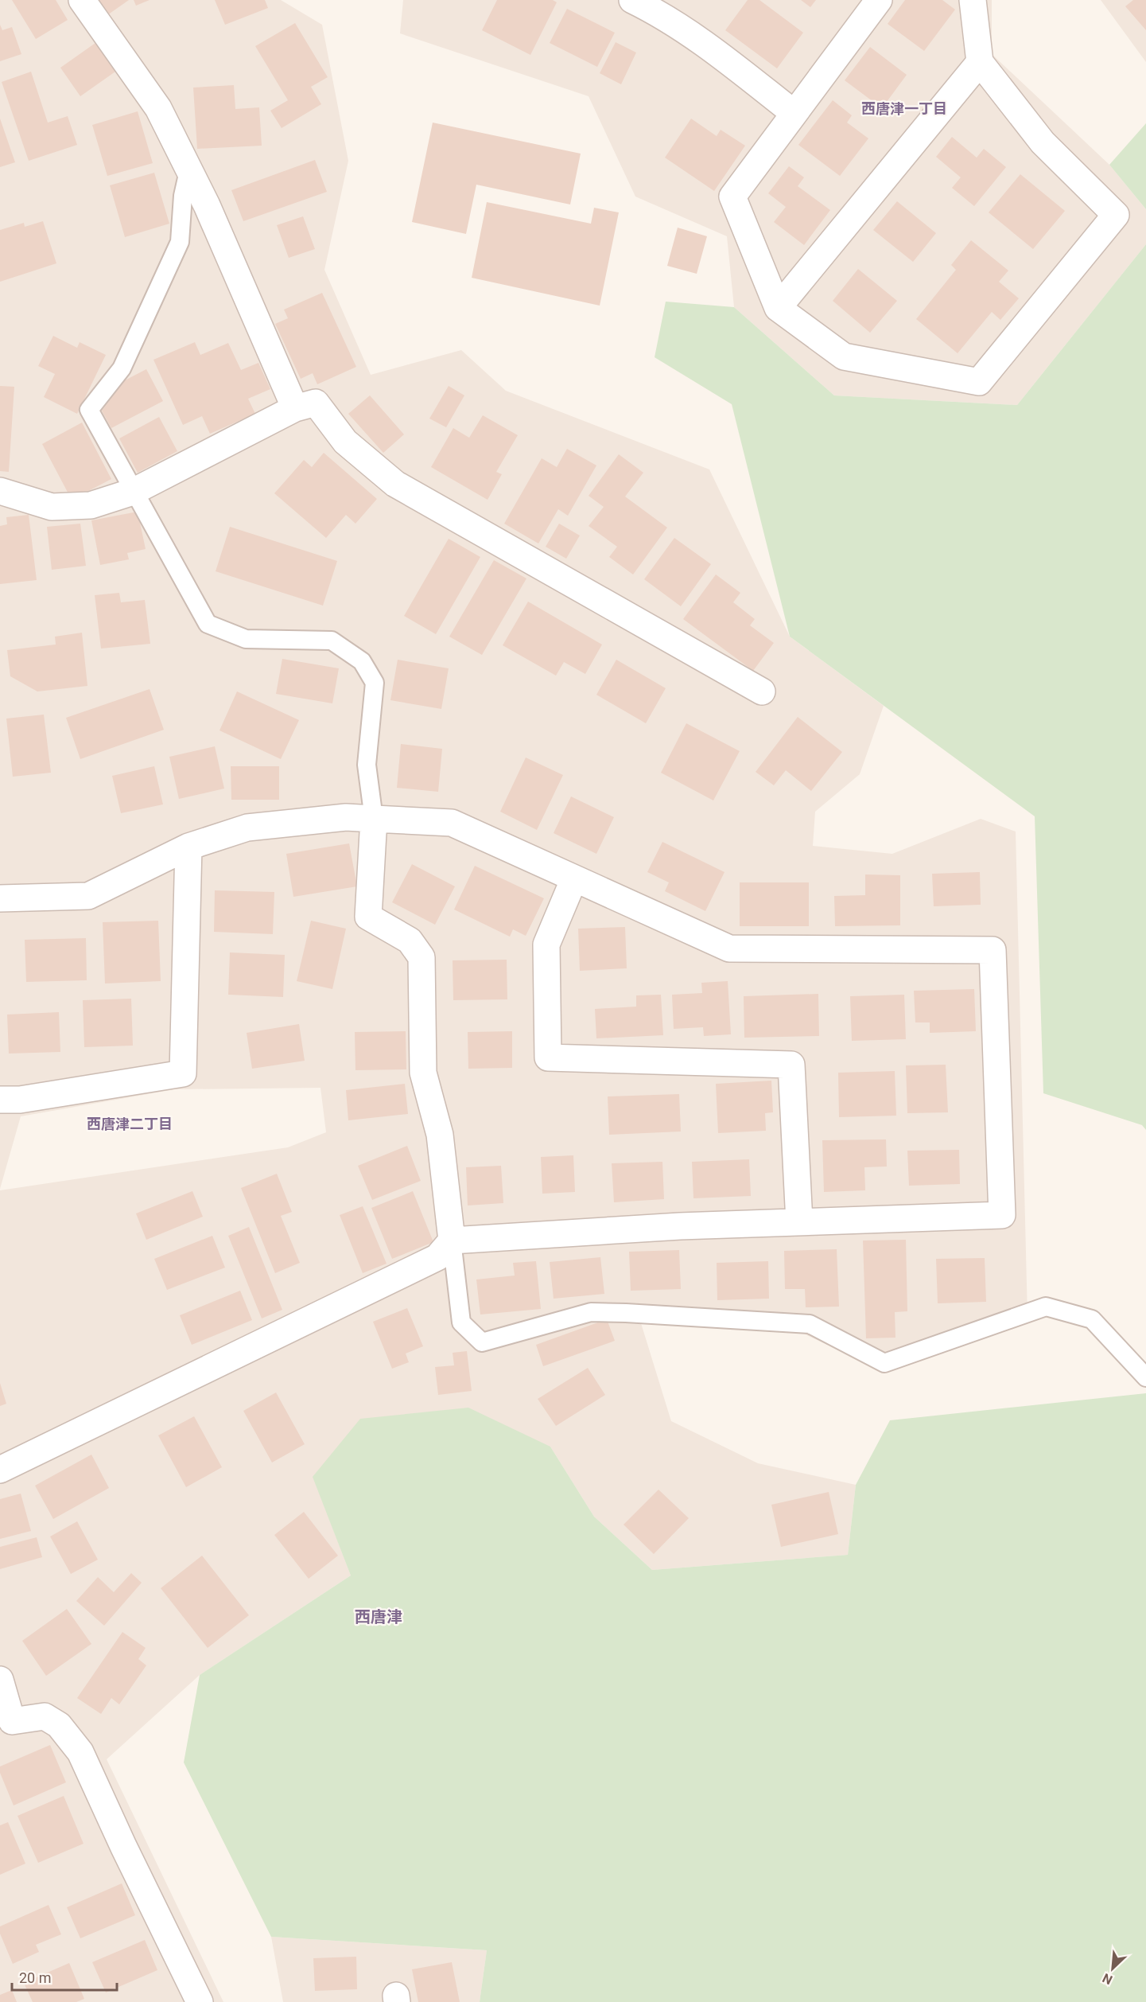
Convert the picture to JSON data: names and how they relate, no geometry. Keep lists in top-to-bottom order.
{
  "districts": ["西唐津一丁目", "西唐津二丁目", "西唐津"],
  "scale_bar": "20 m",
  "north": "bottom left"
}
